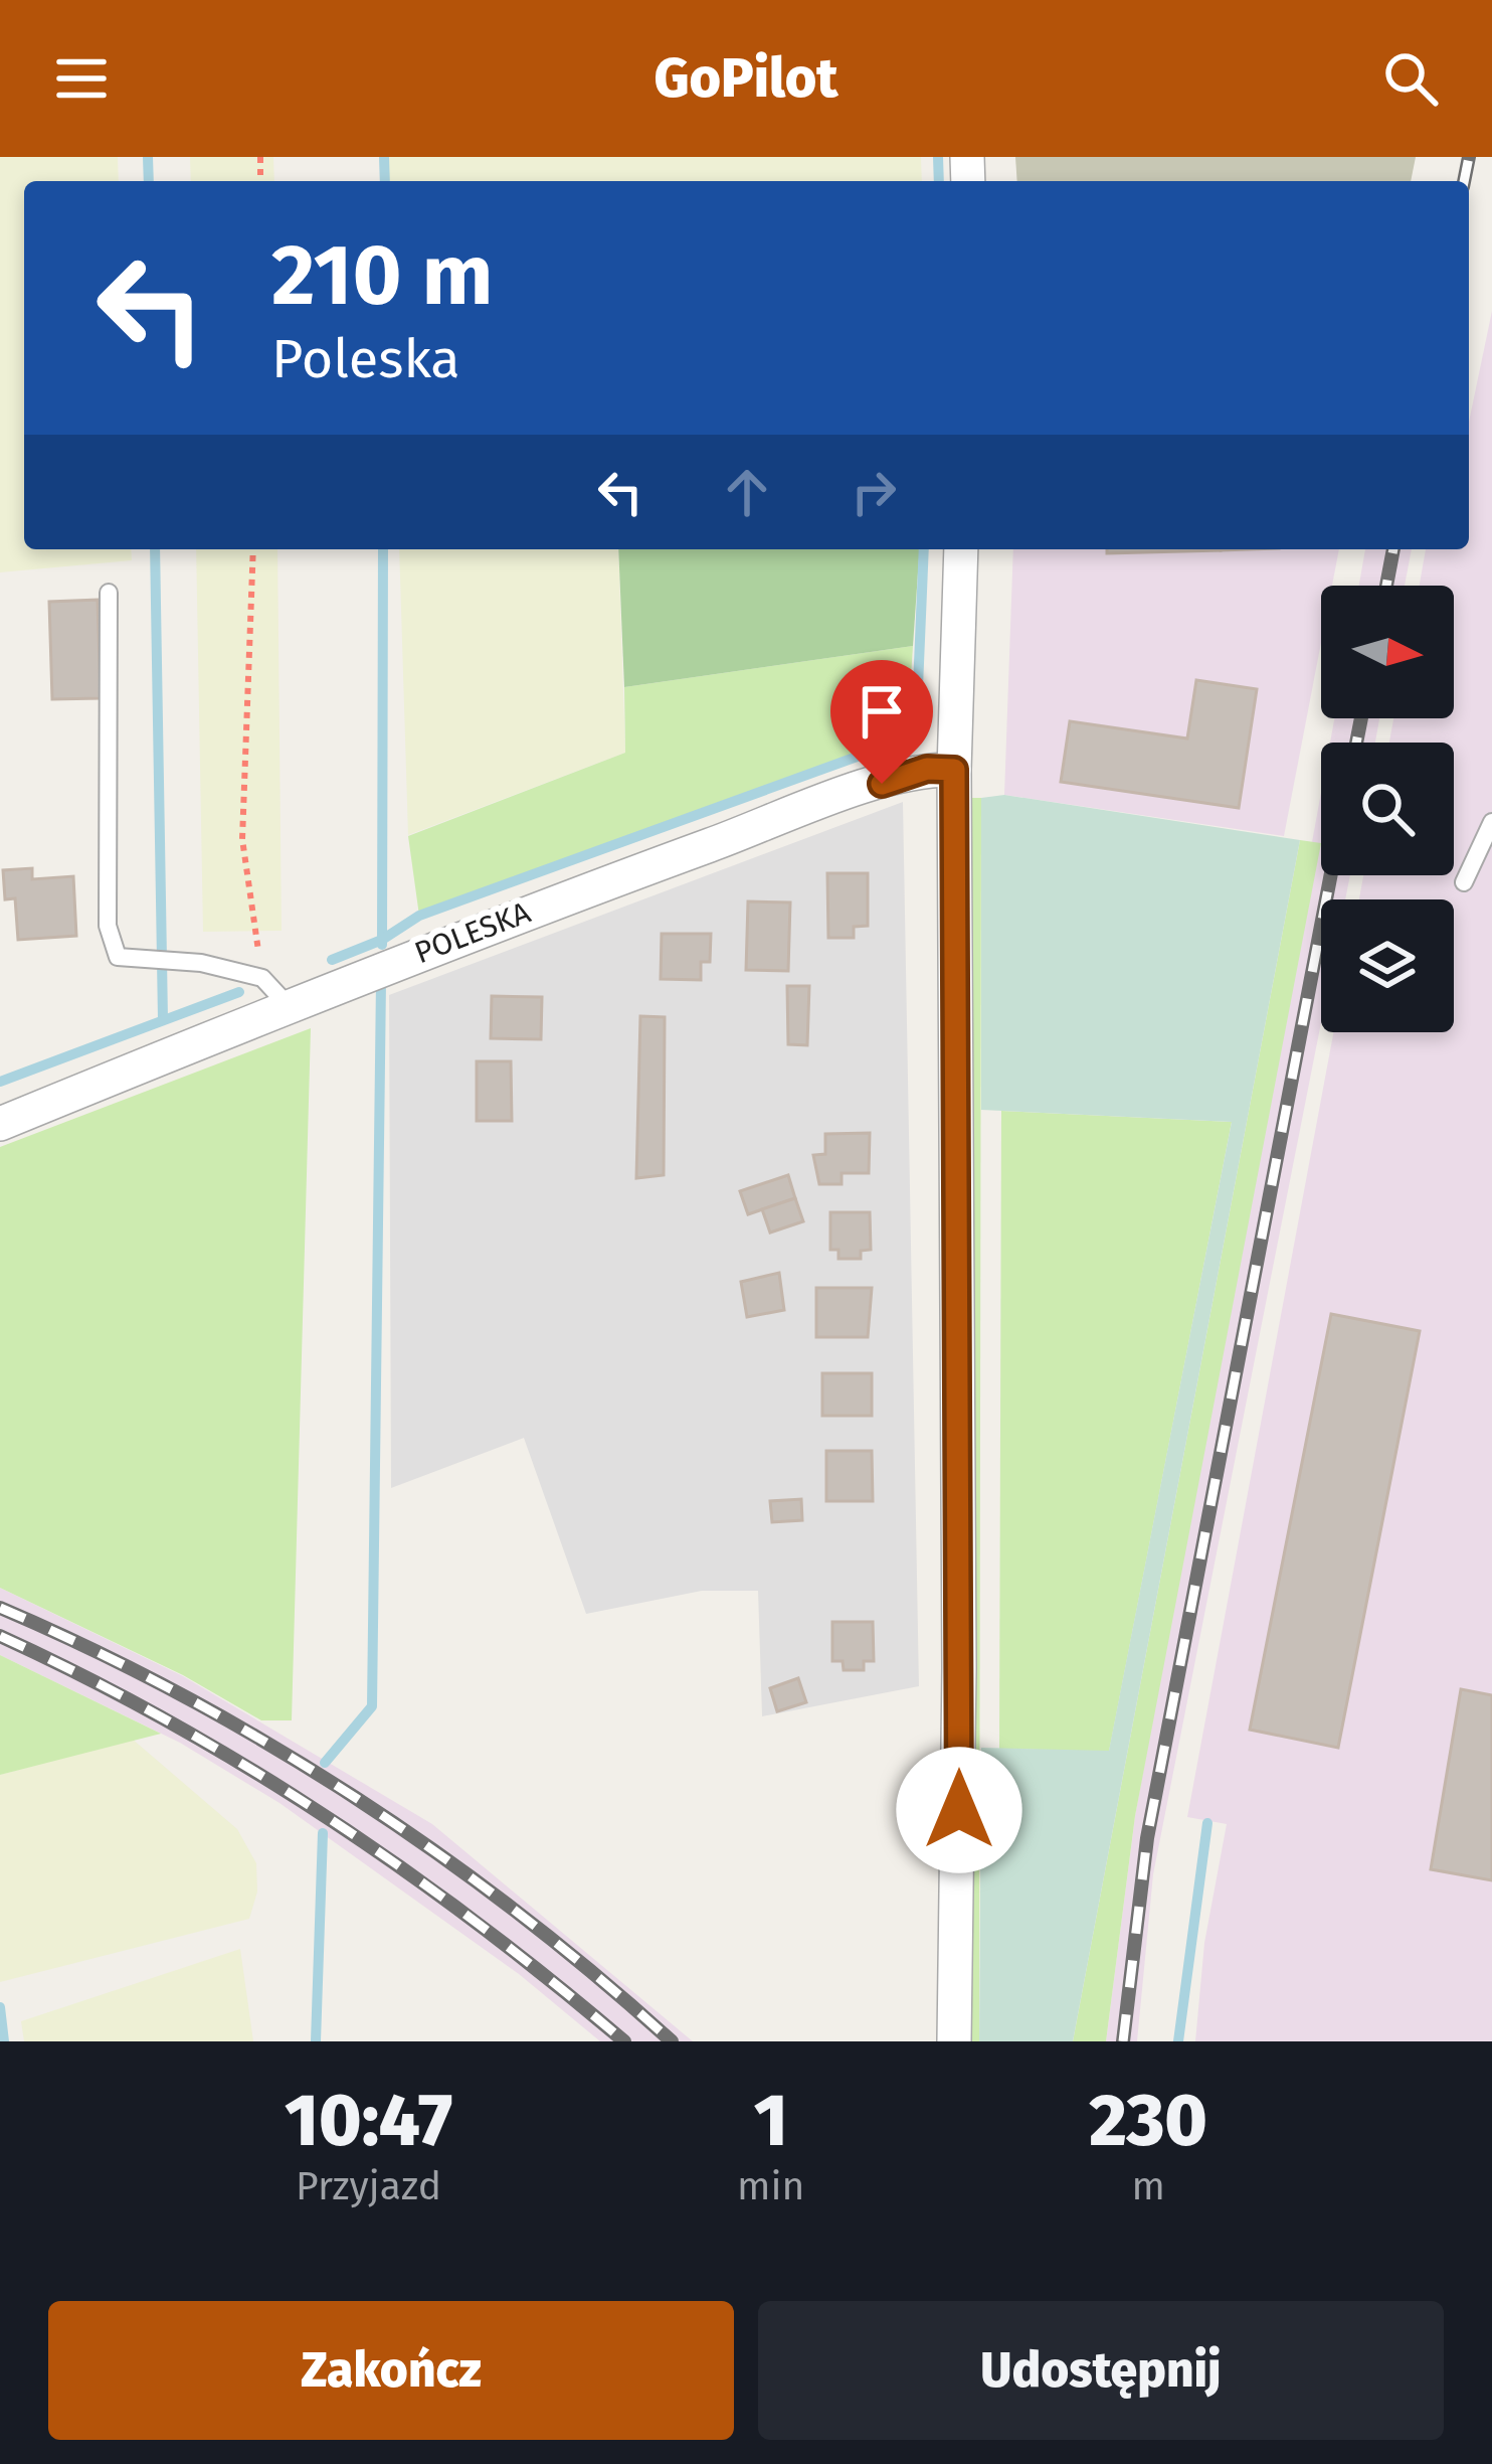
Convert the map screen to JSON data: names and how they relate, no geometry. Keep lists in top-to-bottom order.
{
  "streets": {
    "street": ["POLESKA"]
  },
  "north": "right",
  "page": {
    "header": "GoPilot",
    "turn": ["210 m", "Poleska"],
    "eta": [
      "10:47",
      "Przyjazd",
      "1",
      "min",
      "230",
      "m"
    ],
    "buttons": ["Zakończ", "Udostępnij"]
  }
}
